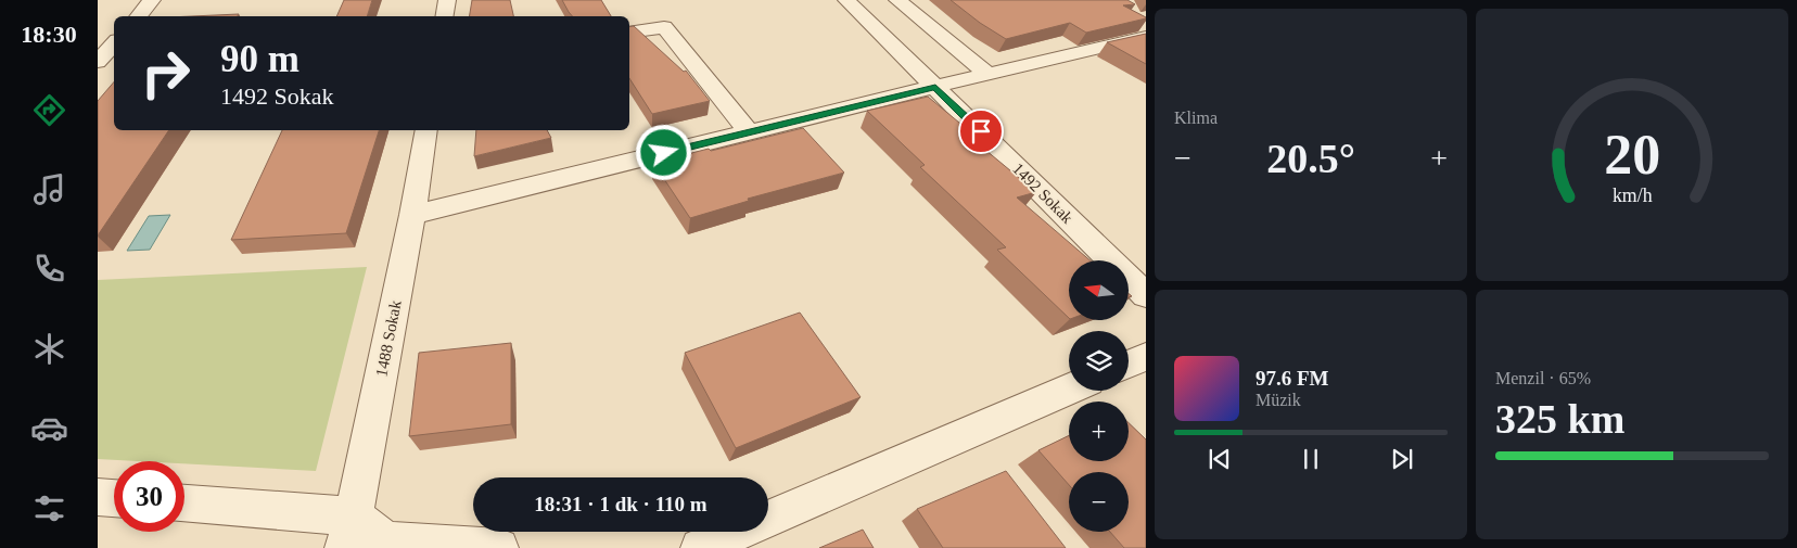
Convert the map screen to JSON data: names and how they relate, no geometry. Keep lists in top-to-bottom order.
{
  "streets": {
    "street": ["1492 Sokak", "1488 Sokak"]
  },
  "north": "left",
  "page": {
    "tabs": "18:30",
    "tile": [
      "Klima",
      ["Menzil · 65%", "325 km"]
    ],
    "turn": ["90 m", "1492 Sokak"],
    "heat": ["−", "20.5°", "+"],
    "map_buttons": ["+", "−"],
    "song": ["97.6 FM", "Müzik"],
    "limit": "30",
    "trip": "18:31 · 1 dk · 110 m",
    "gauge": ["20", "km/h"]
  }
}
